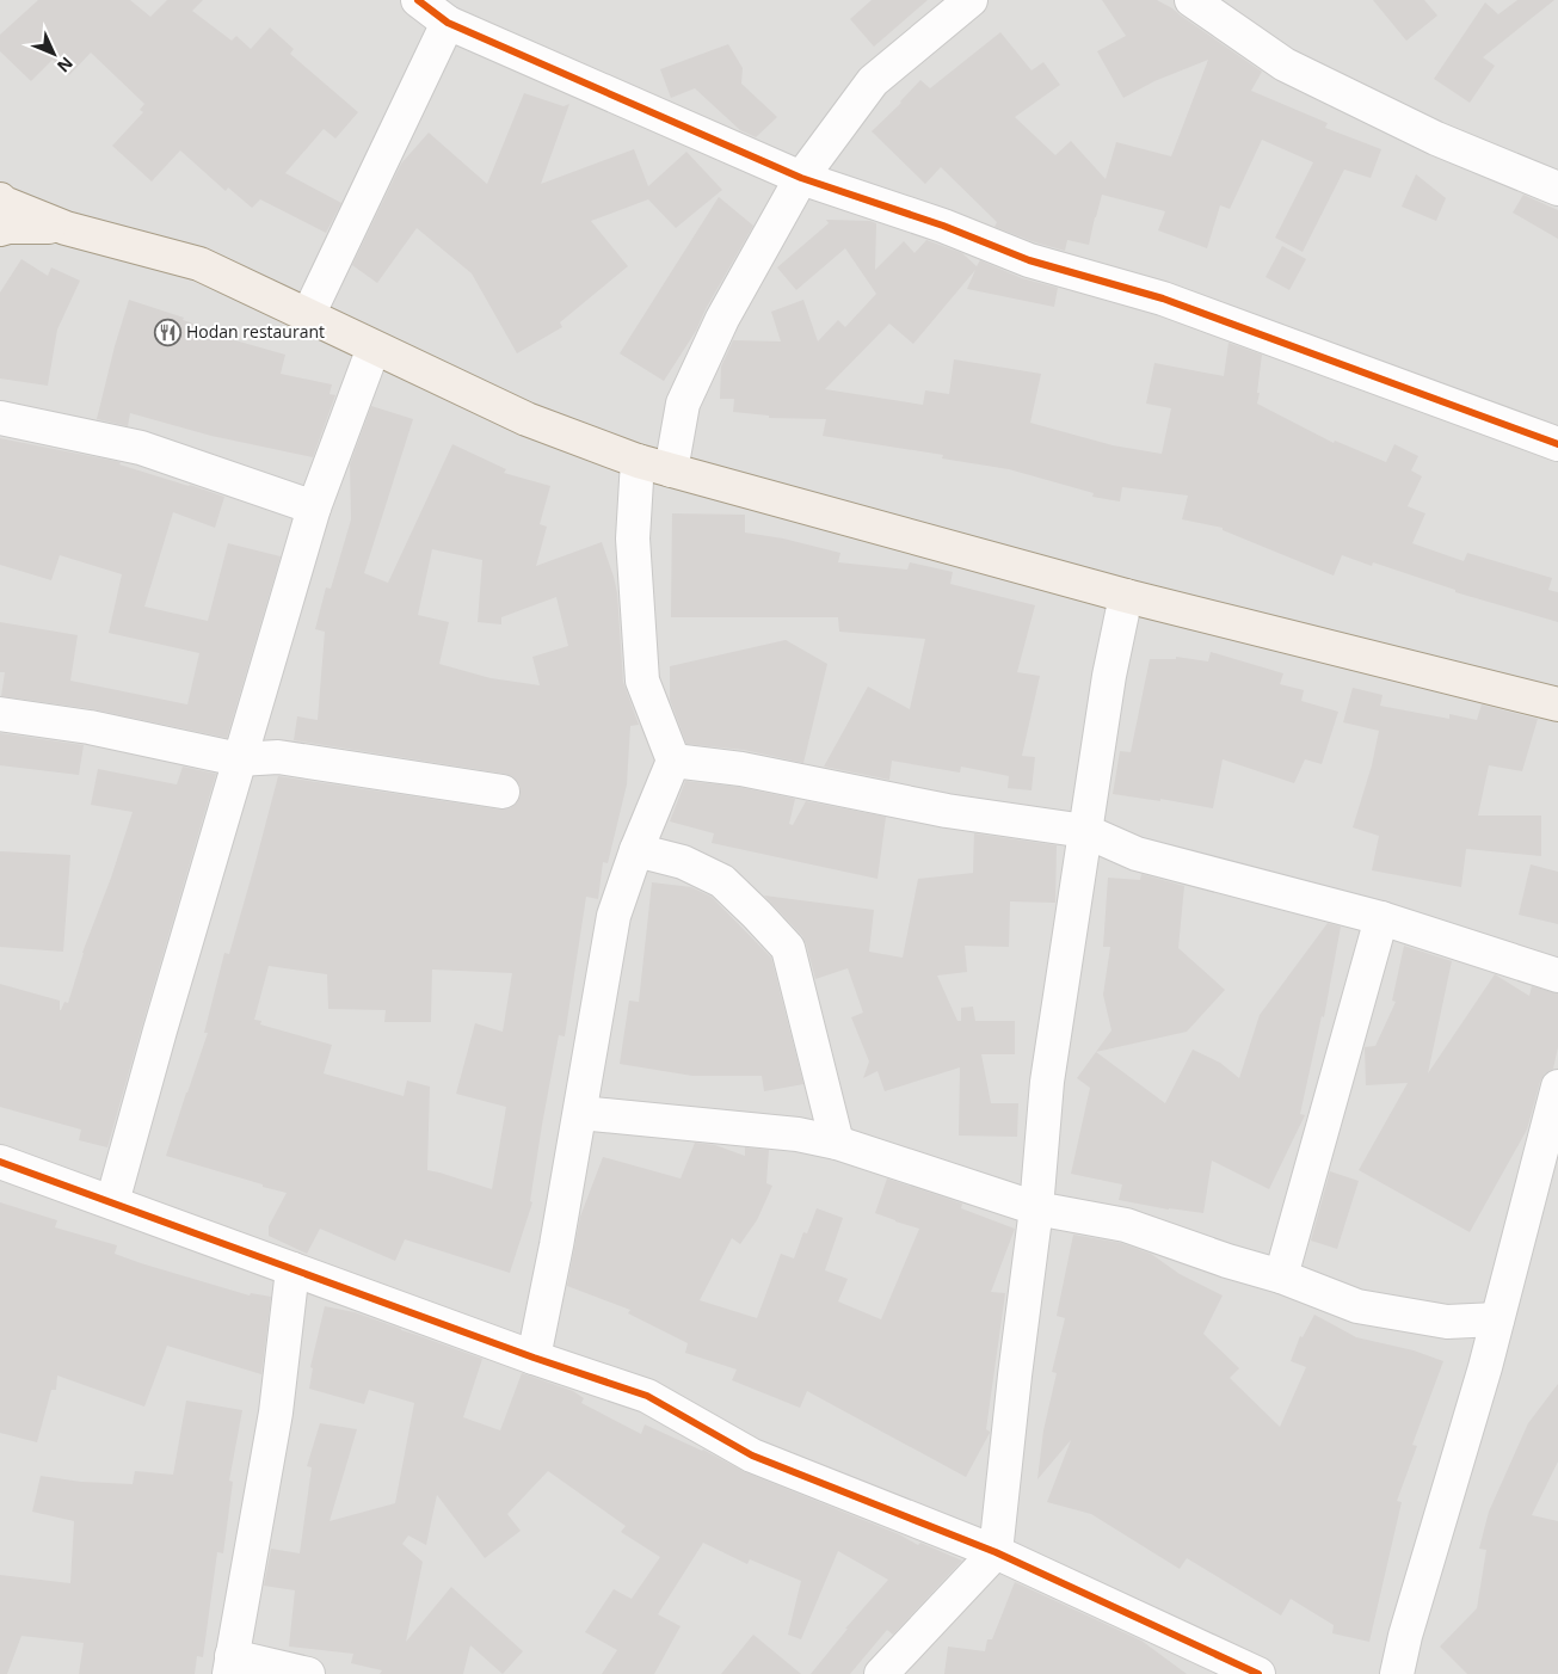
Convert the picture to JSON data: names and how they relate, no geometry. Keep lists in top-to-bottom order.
{
  "places": {
    "restaurant": ["Hodan restaurant"]
  },
  "north": "bottom right"
}
